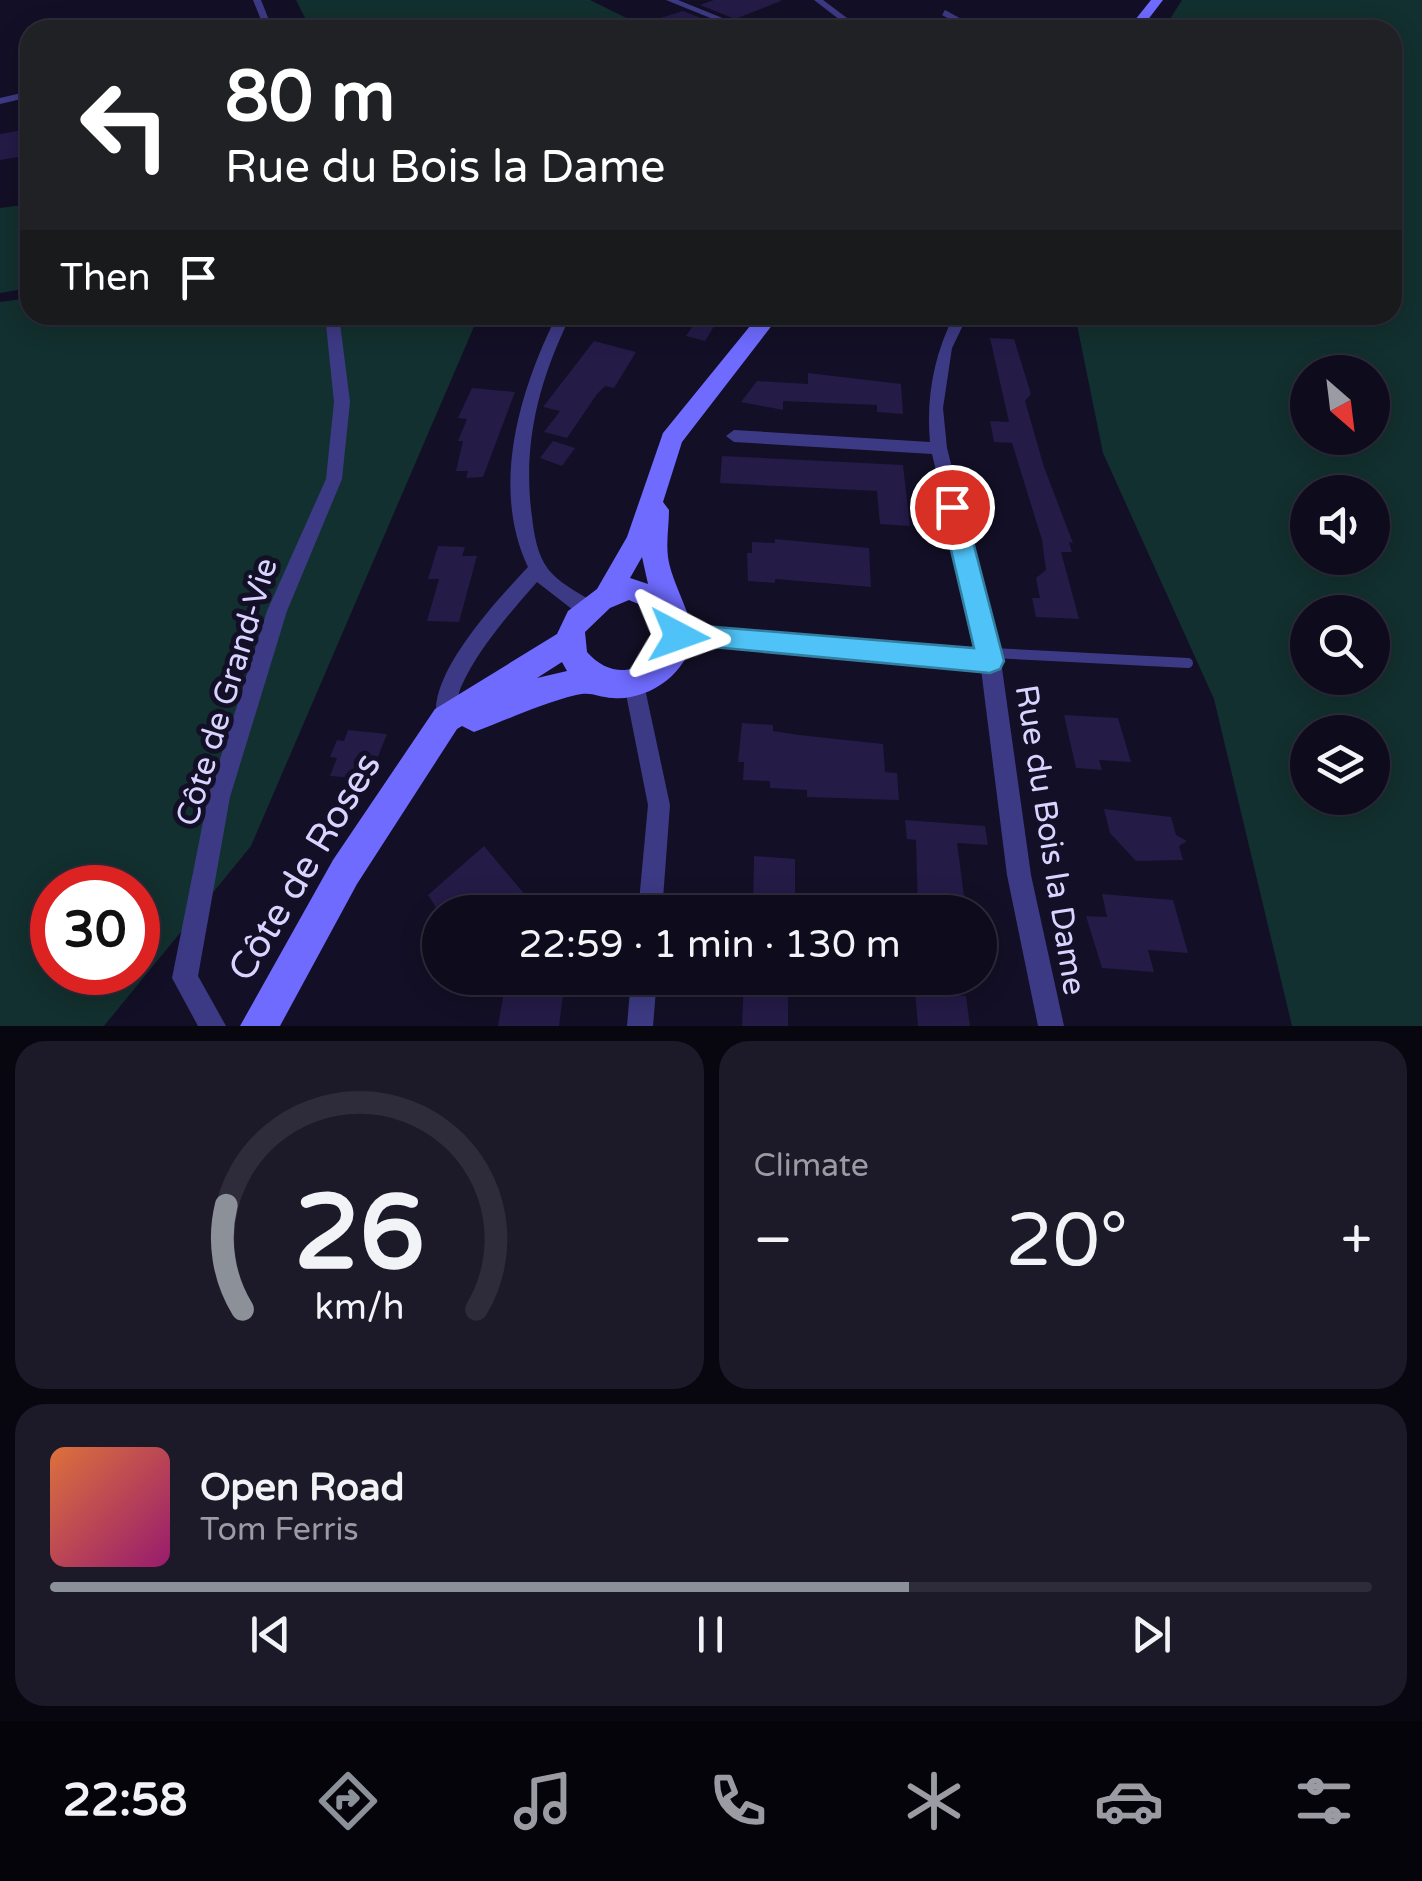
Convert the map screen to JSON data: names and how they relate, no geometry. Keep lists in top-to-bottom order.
{
  "streets": {
    "street": ["Côte de Grand-Vie", "Rue du Bois la Dame", "Côte de Roses"]
  },
  "north": "bottom right",
  "page": {
    "turn": ["80 m", "Rue du Bois la Dame"],
    "then": "Then",
    "limit": "30",
    "trip": "22:59 · 1 min · 130 m",
    "tile": "Climate",
    "heat": ["−", "20°", "+"],
    "song": ["Open Road", "Tom Ferris"],
    "tabs": "22:58",
    "gauge": ["26", "km/h"]
  }
}
